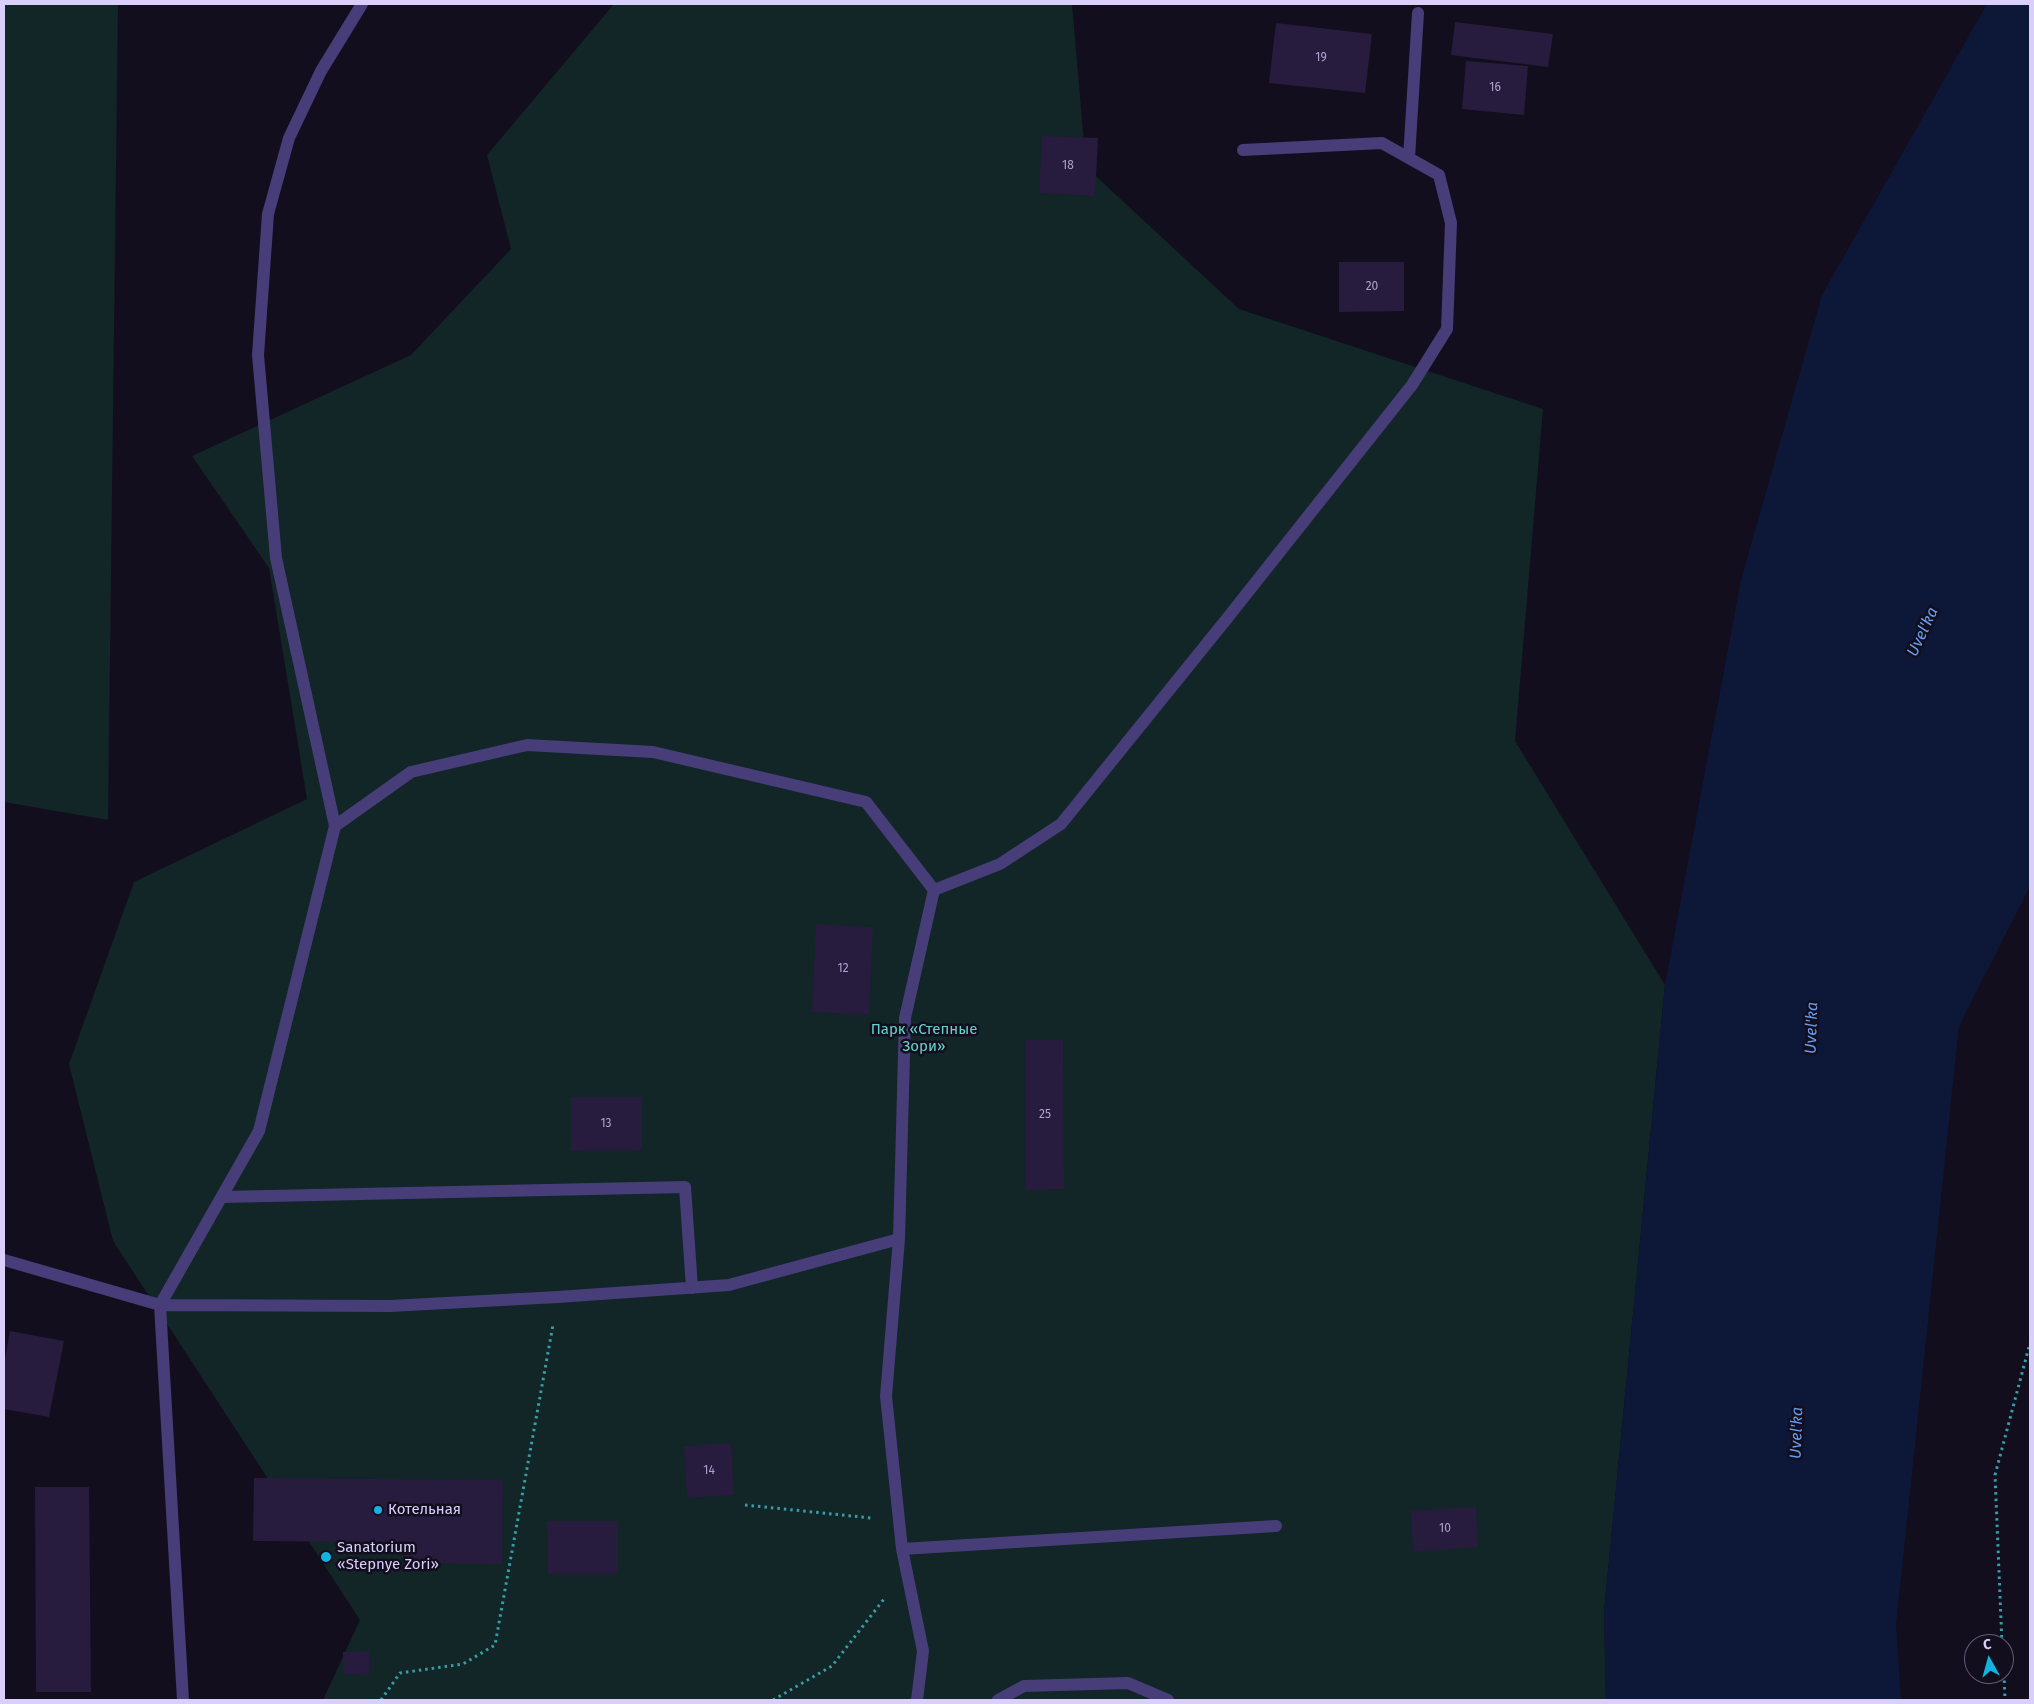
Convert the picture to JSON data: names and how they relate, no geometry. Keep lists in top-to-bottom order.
{
  "water": ["Uvel'ka"],
  "parks": ["Парк «Степные Зори»"],
  "places": ["Котельная", "Sanatorium «Stepnye Zori»"],
  "house_numbers": [
    "19",
    "16",
    "18",
    "20",
    "12",
    "25",
    "13",
    "14",
    "10"
  ],
  "north": "top"
}
